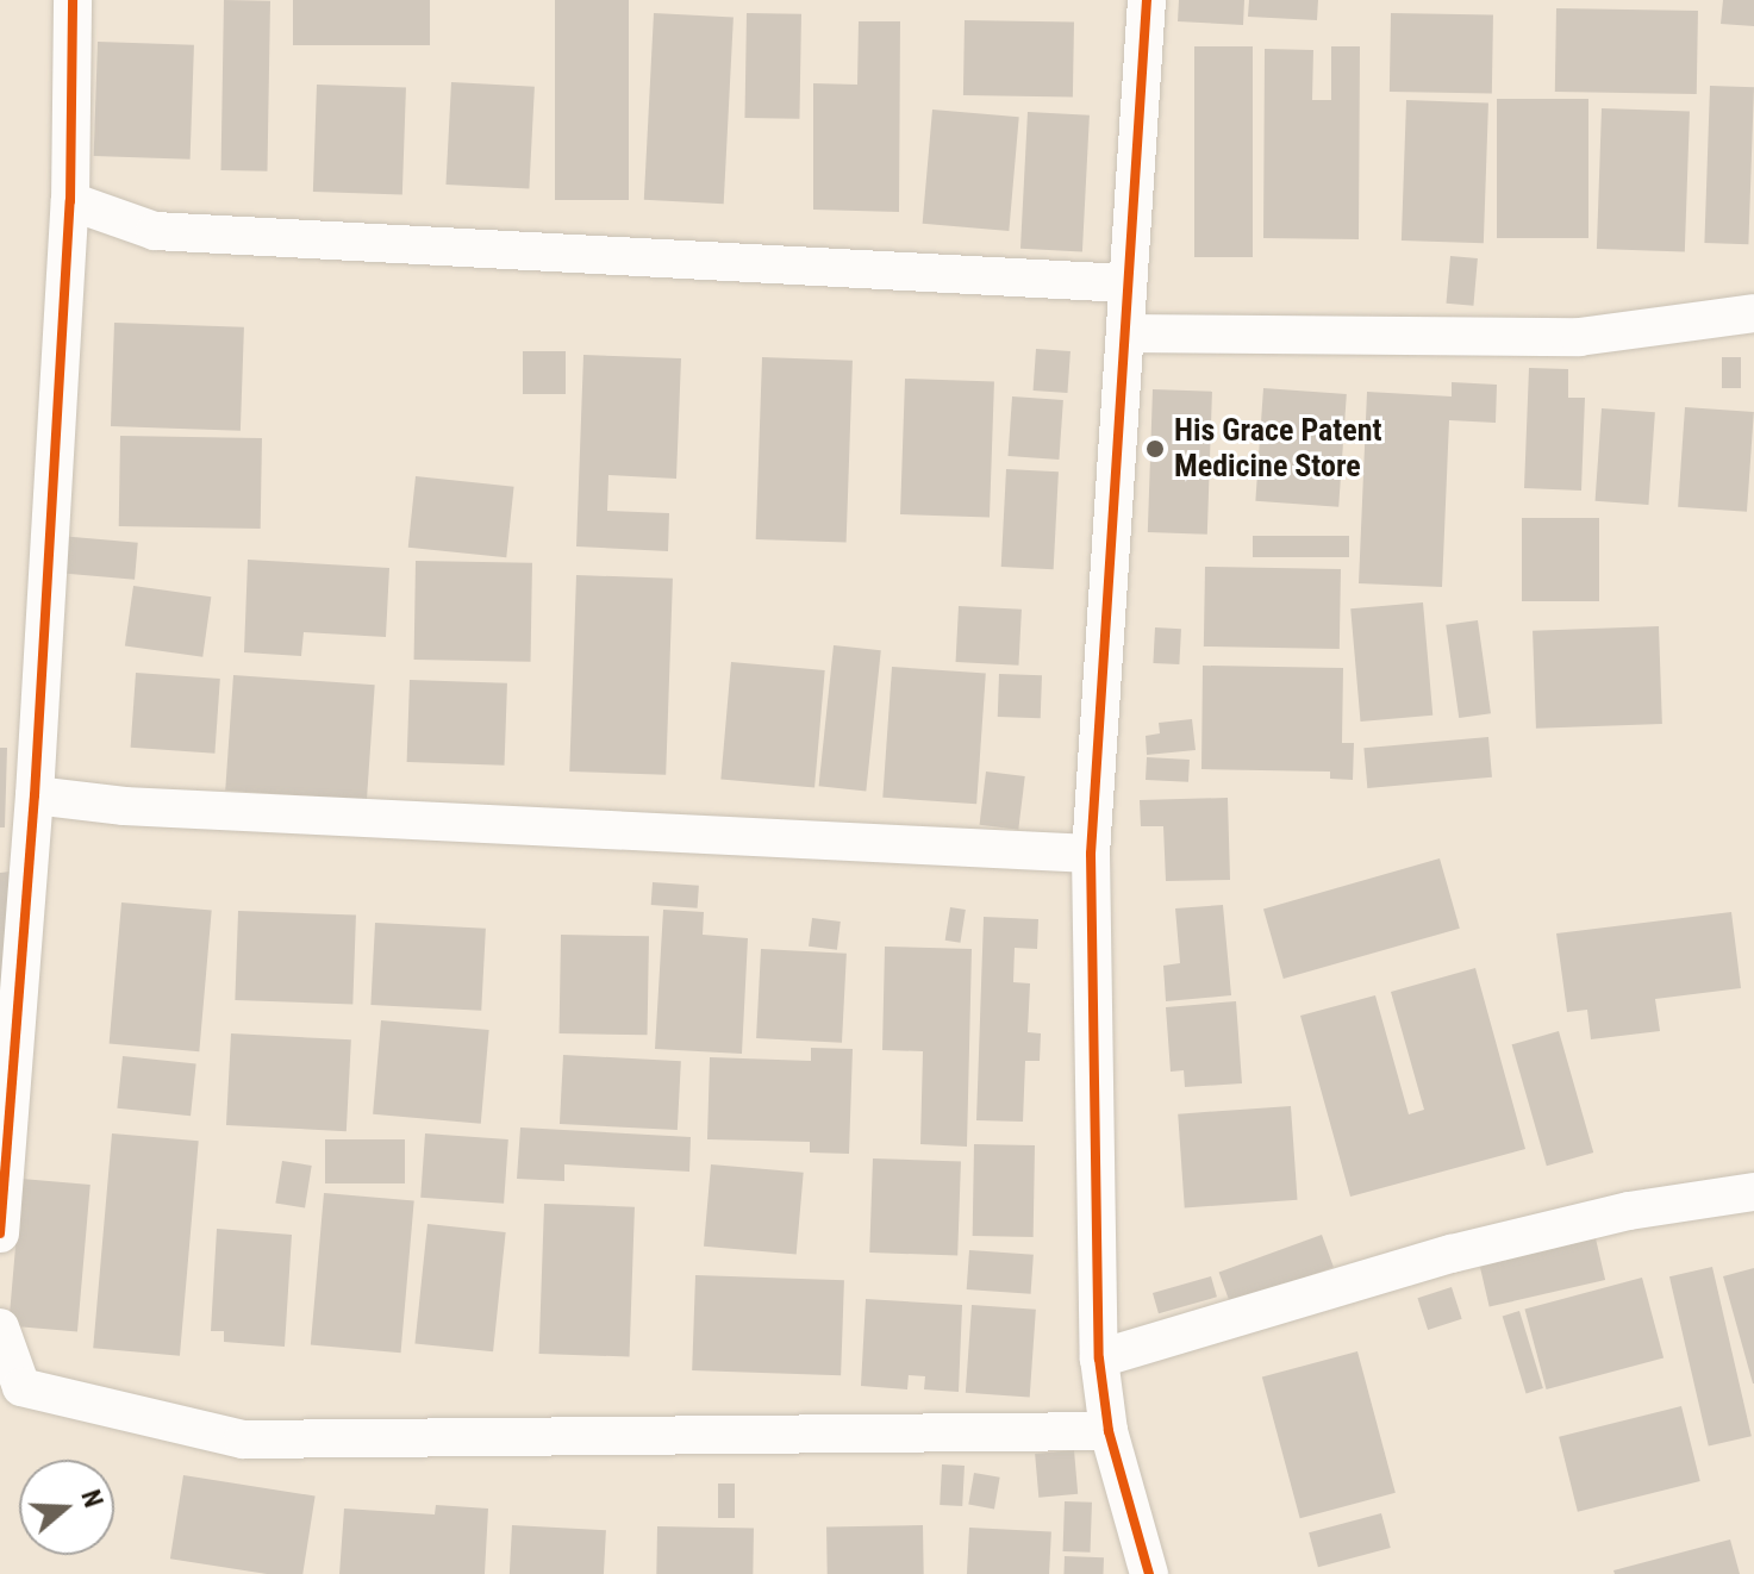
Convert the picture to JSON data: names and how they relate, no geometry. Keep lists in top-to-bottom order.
{
  "places": ["His Grace Patent Medicine Store"],
  "north": "right"
}
